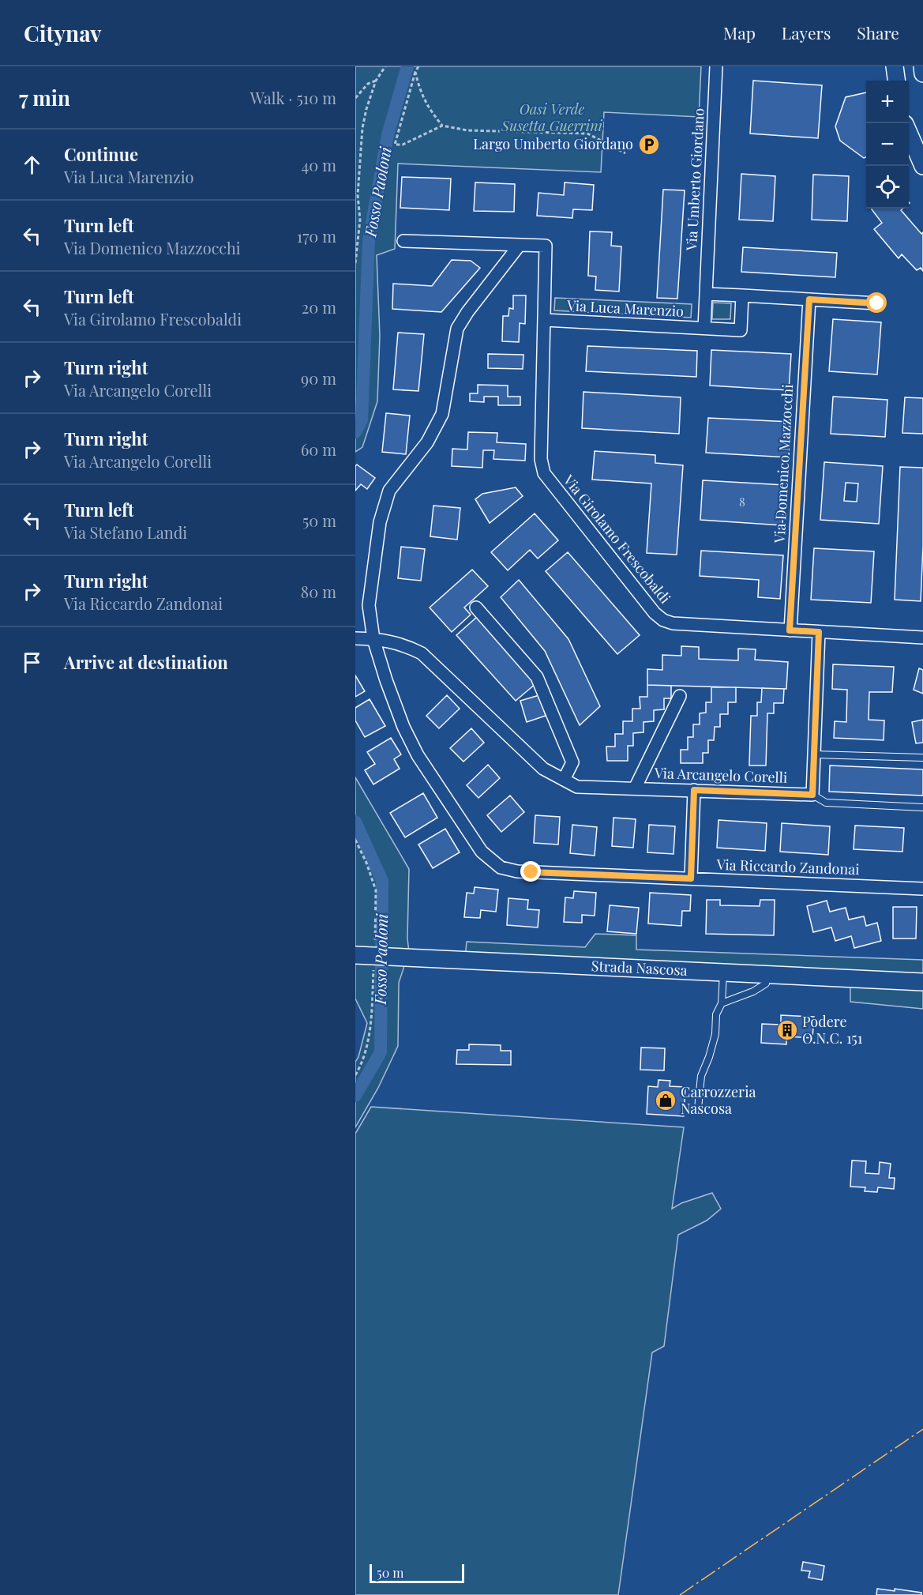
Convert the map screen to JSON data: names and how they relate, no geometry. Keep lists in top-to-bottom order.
{
  "streets": {
    "street": [
      "Via Umberto Giordano",
      "Via Luca Marenzio",
      "Via Domenico Mazzocchi",
      "Via Girolamo Frescobaldi",
      "Via Arcangelo Corelli",
      "Via Riccardo Zandonai",
      "Strada Nascosa"
    ]
  },
  "crossings": [
    ["Via Umberto Giordano", "Via Luca Marenzio"],
    ["Via Luca Marenzio", "Via Girolamo Frescobaldi"],
    ["Via Domenico Mazzocchi", "Via Girolamo Frescobaldi"],
    ["Via Girolamo Frescobaldi", "Via Riccardo Zandonai"],
    ["Via Arcangelo Corelli", "Via Riccardo Zandonai"]
  ],
  "water": ["Fosso Paoloni"],
  "parks": ["Oasi Verde Susetta Guerrini"],
  "places": {
    "parking": ["Largo Umberto Giordano"],
    "building": ["Podere O.N.C. 151"],
    "shop": ["Carrozzeria Nascosa"]
  },
  "house_numbers": ["8"],
  "scale_bar": "50 m",
  "page": {
    "header": "Citynav",
    "nav": ["Map", "Layers", "Share"],
    "heading": ["7 min", "Walk · 510 m"],
    "map_buttons": ["+", "−"],
    "list": [
      ["Continue", "Via Luca Marenzio", "40 m"],
      ["Turn left", "Via Domenico Mazzocchi", "170 m"],
      ["Turn left", "Via Girolamo Frescobaldi", "20 m"],
      ["Turn right", "Via Arcangelo Corelli", "90 m"],
      ["Turn right", "Via Arcangelo Corelli", "60 m"],
      ["Turn left", "Via Stefano Landi", "50 m"],
      ["Turn right", "Via Riccardo Zandonai", "80 m"],
      "Arrive at destination"
    ],
    "scale": "50 m"
  }
}
